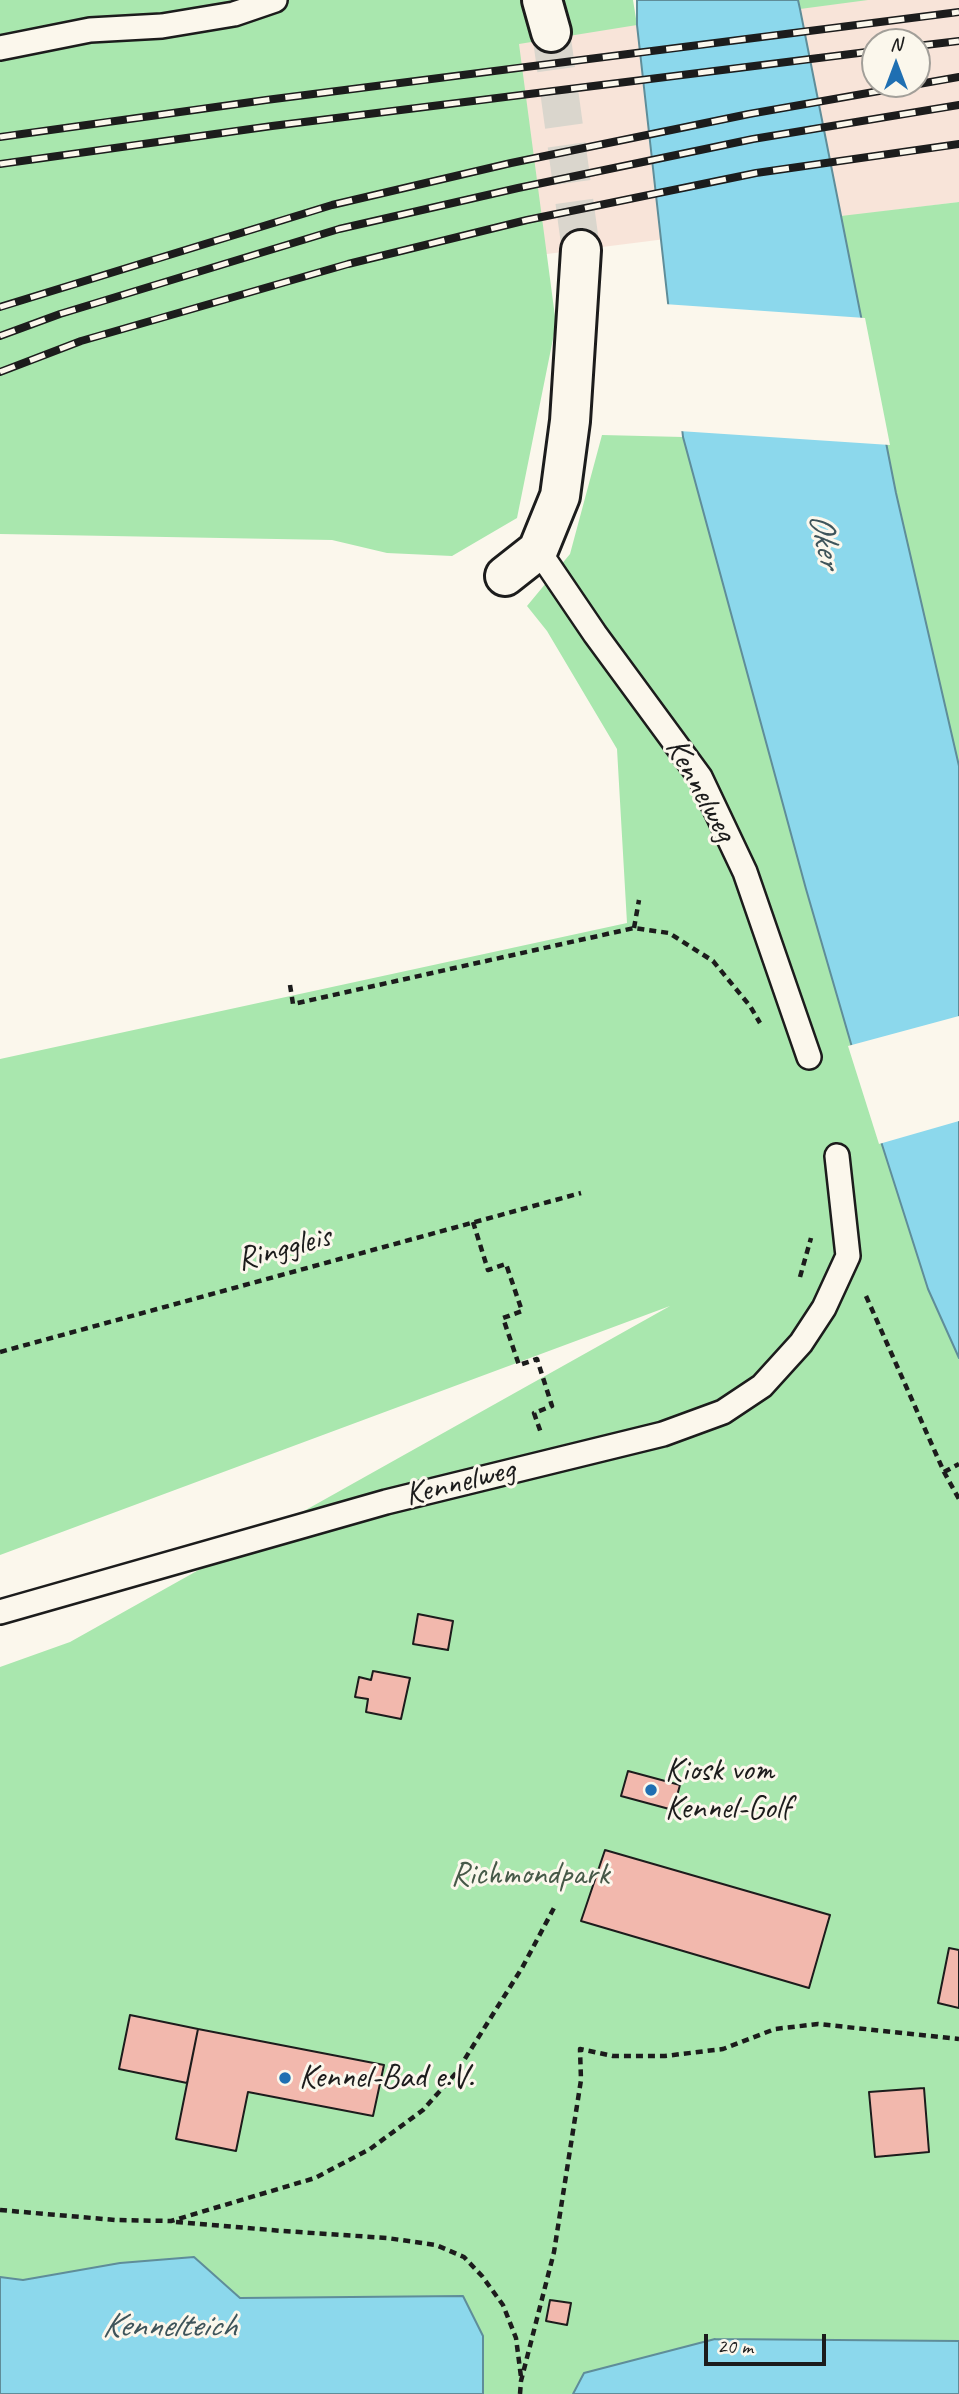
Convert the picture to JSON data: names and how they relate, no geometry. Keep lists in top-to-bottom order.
{
  "streets": {
    "lane": ["Kennelweg"],
    "path": ["Ringgleis"]
  },
  "water": ["Oker", "Kennelteich"],
  "parks": ["Richmondpark"],
  "places": ["Kiosk vom Kennel-Golf", "Kennel-Bad e.V."],
  "scale_bar": "20 m",
  "north": "top"
}
